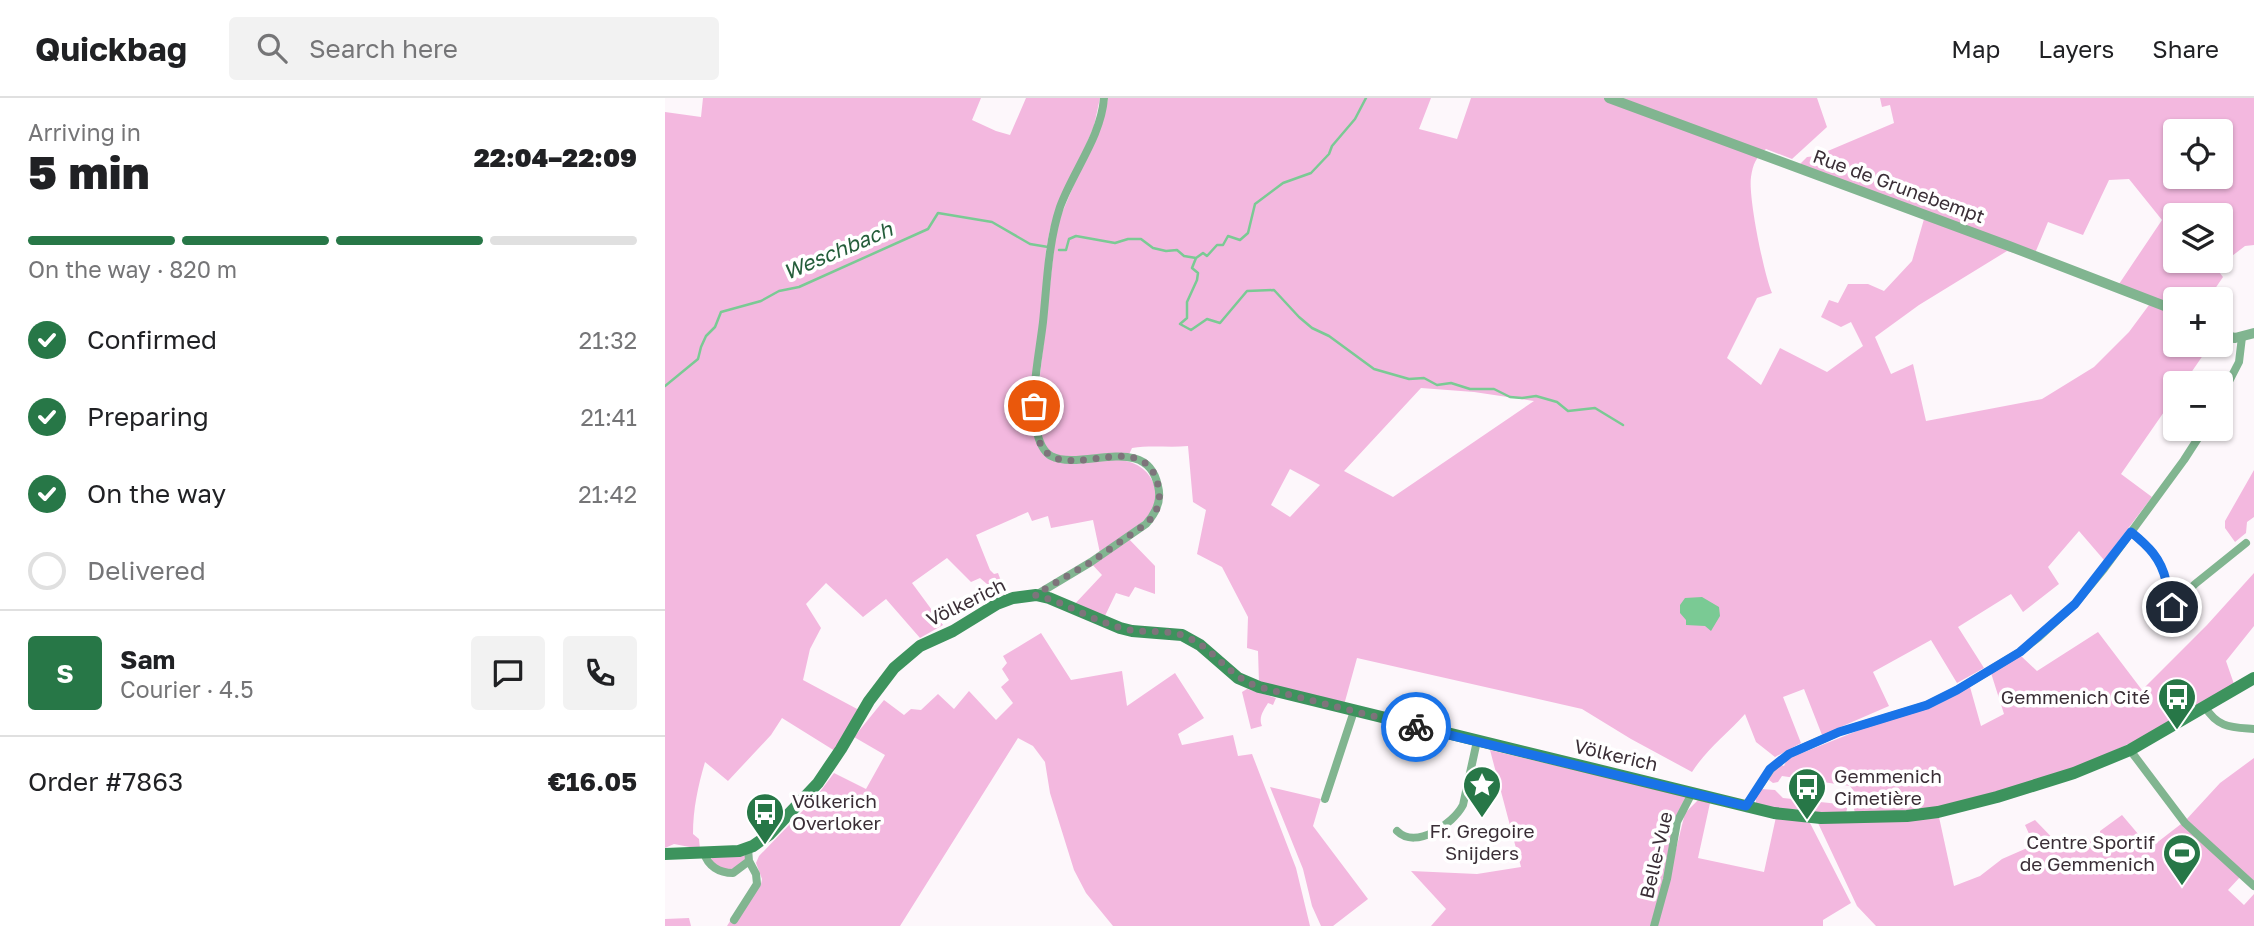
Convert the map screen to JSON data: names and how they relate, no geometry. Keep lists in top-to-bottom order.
{
  "streets": {
    "main road": ["Völkerich"],
    "street": ["Rue de Grunebempt", "Belle-Vue"]
  },
  "crossings": [
    ["Völkerich", "Belle-Vue"]
  ],
  "water": ["Weschbach"],
  "places": {
    "bus stop": ["Gemmenich Cité", "Gemmenich Cimetière", "Völkerich Overloker"],
    "place": ["Fr. Gregoire Snijders"],
    "sports": ["Centre Sportif de Gemmenich"]
  },
  "page": {
    "header": "Quickbag",
    "search": "Search here",
    "nav": ["Map", "Layers", "Share"],
    "heading": ["5 min", "Arriving in", "22:04–22:09"],
    "panel": [
      "Sam",
      "Courier · 4.5",
      "Order #7863",
      "€16.05"
    ],
    "map_buttons": ["+", "−"],
    "bar": "On the way · 820 m",
    "list": [
      ["Confirmed", "21:32"],
      ["Preparing", "21:41"],
      ["On the way", "21:42"],
      "Delivered"
    ],
    "round": "S"
  }
}
